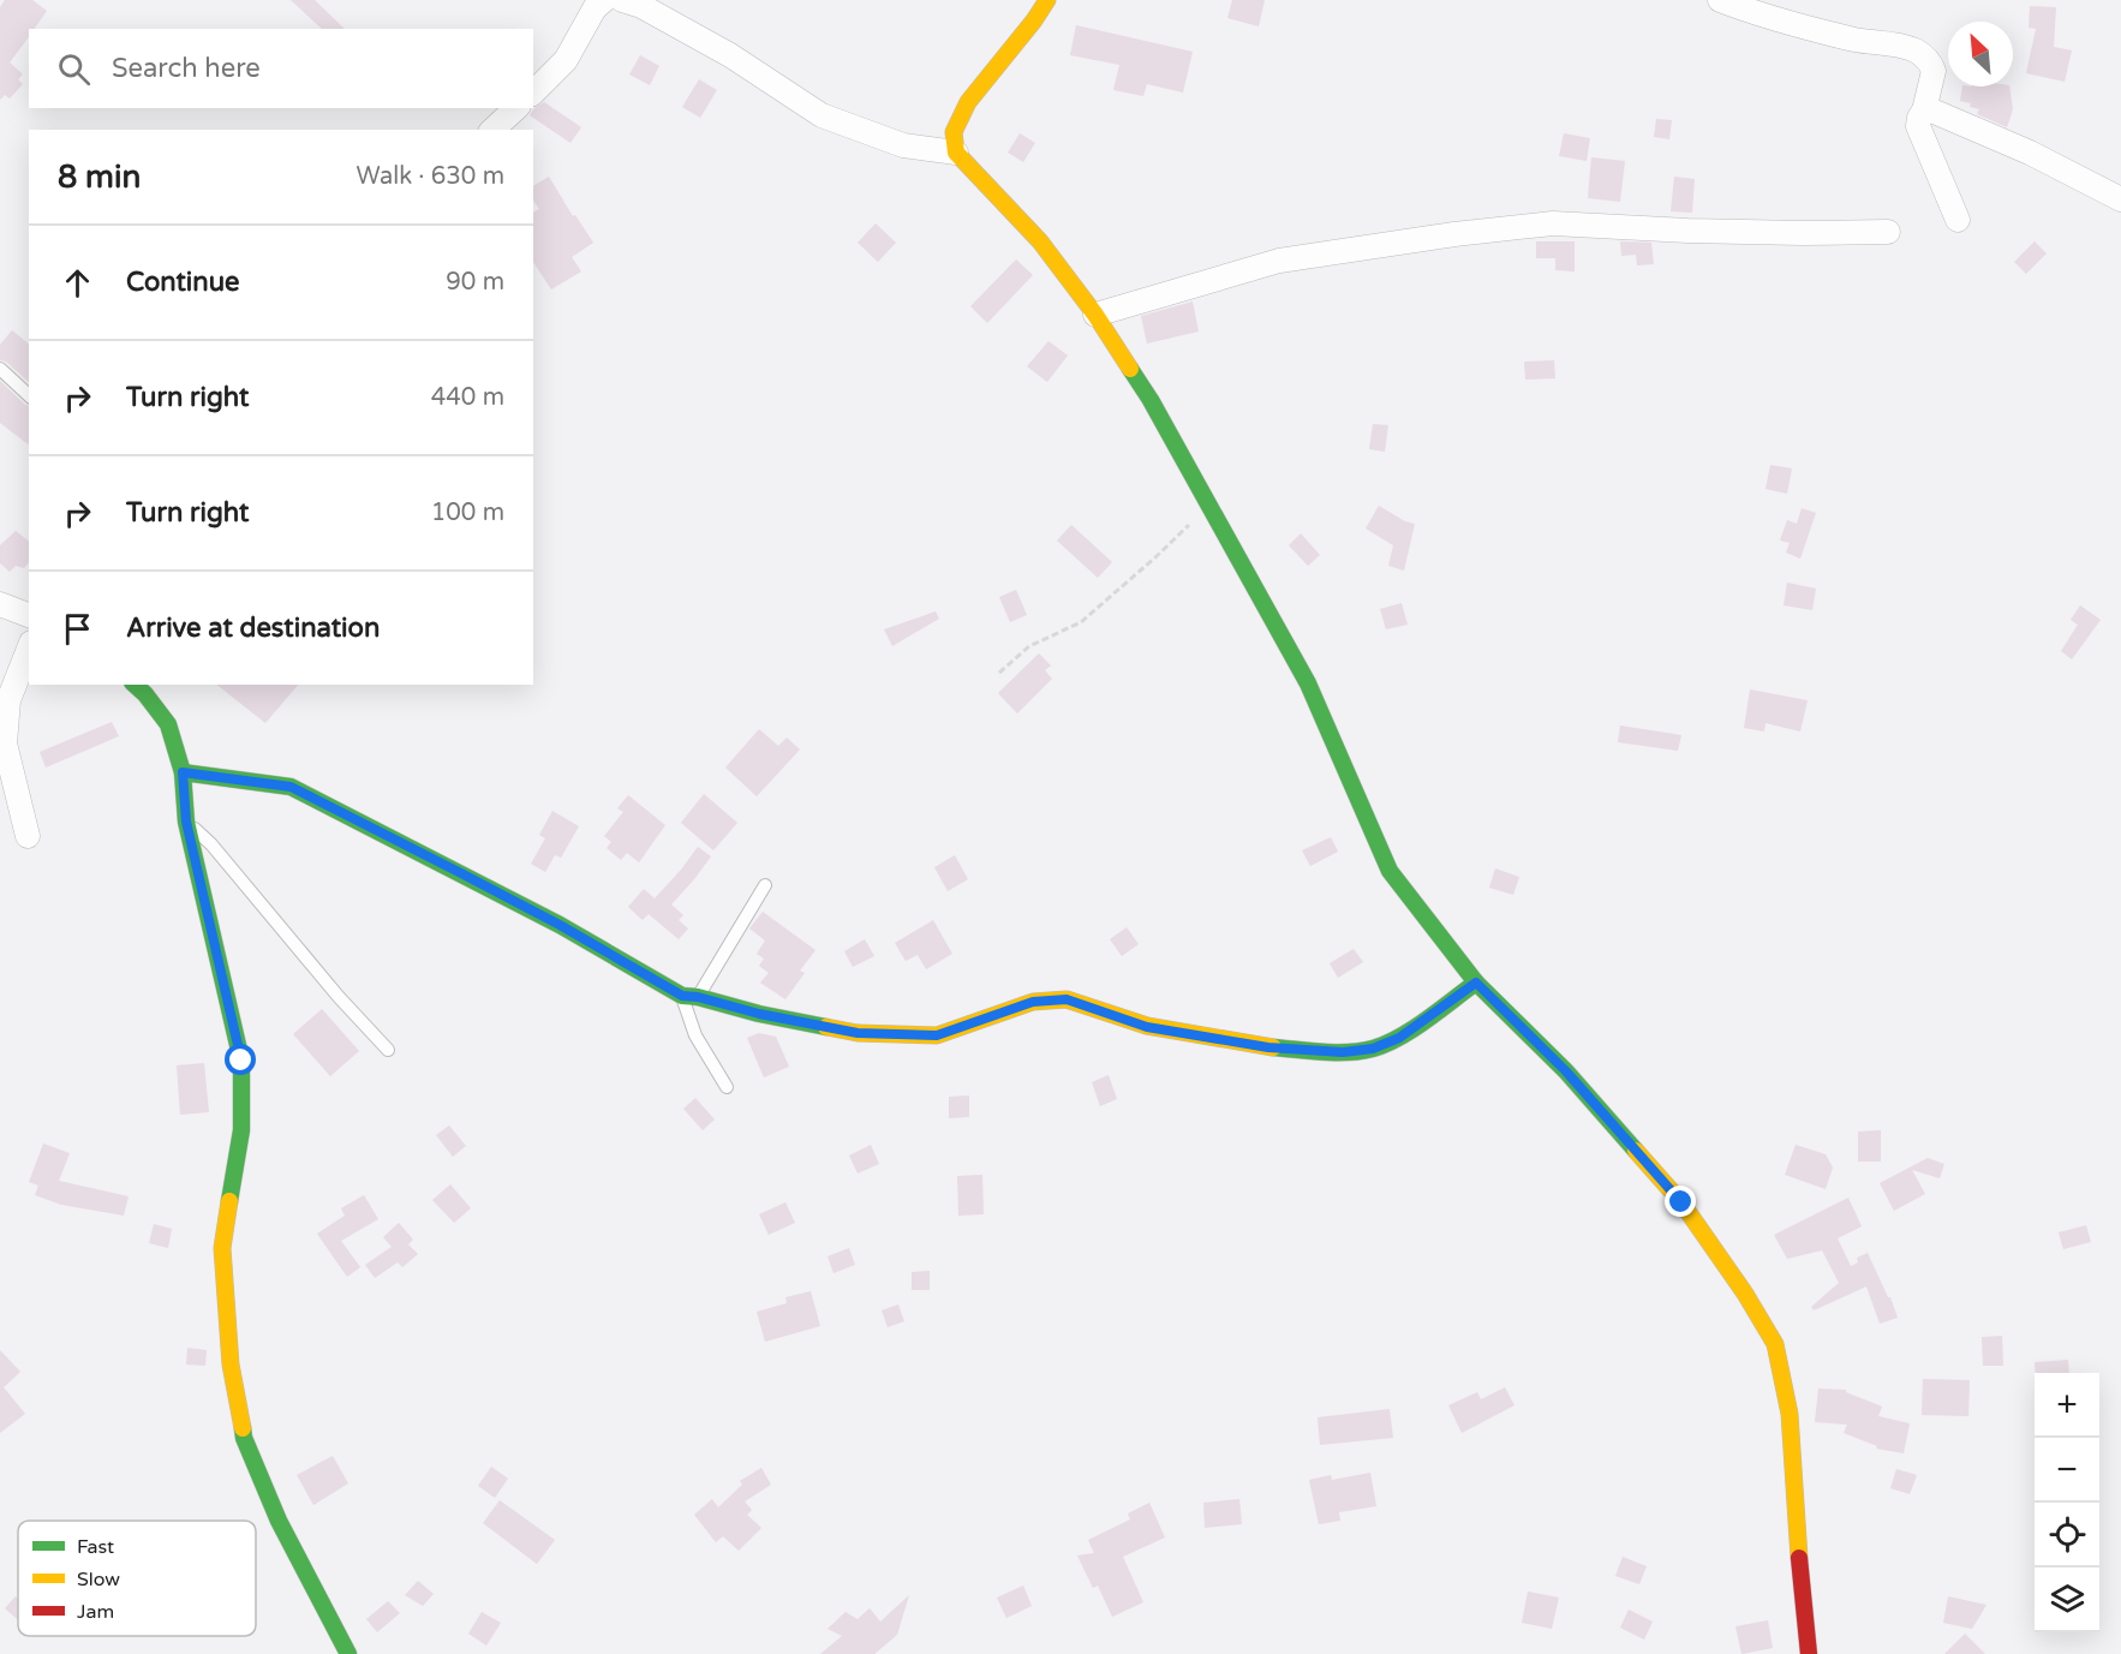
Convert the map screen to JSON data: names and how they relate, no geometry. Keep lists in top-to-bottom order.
{
  "legend": ["Fast", "Slow", "Jam"],
  "north": "top left",
  "page": {
    "search": "Search here",
    "heading": ["8 min", "Walk · 630 m"],
    "list": [
      ["Continue", "90 m"],
      ["Turn right", "440 m"],
      ["Turn right", "100 m"],
      "Arrive at destination"
    ],
    "map_buttons": ["+", "−"]
  }
}
